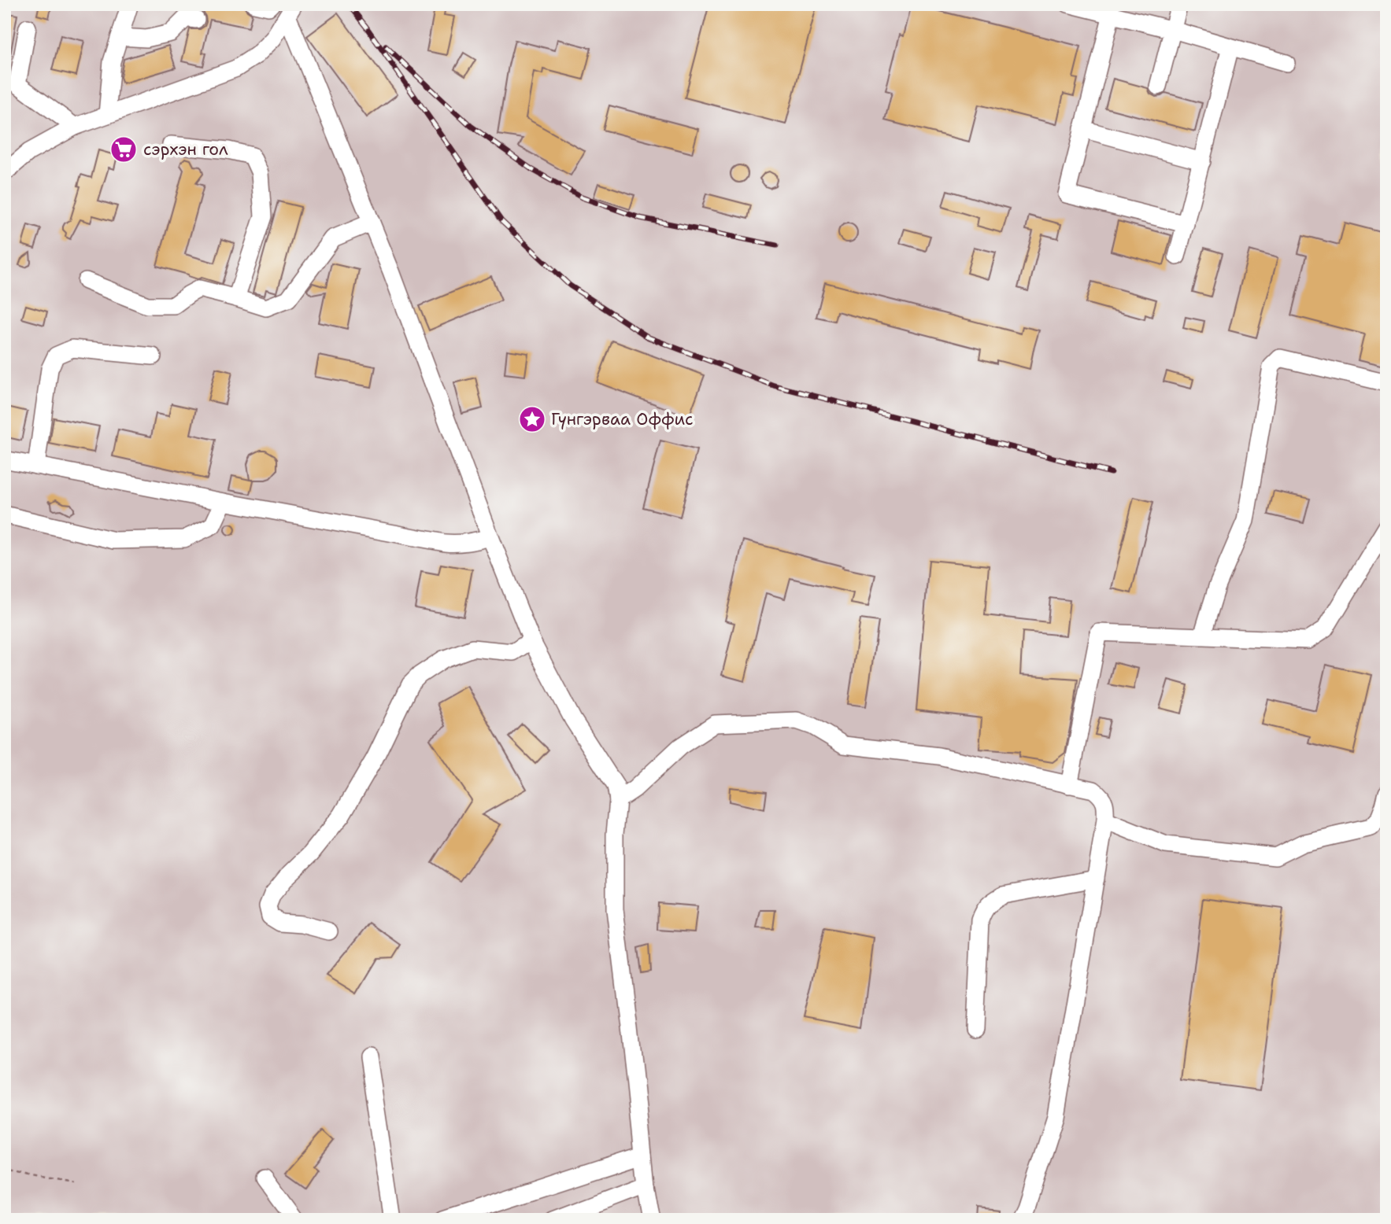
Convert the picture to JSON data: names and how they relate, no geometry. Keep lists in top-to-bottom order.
{
  "places": {
    "supermarket": ["сэрхэн гол"],
    "place": ["Гүнгэрваа Оффис"]
  }
}
